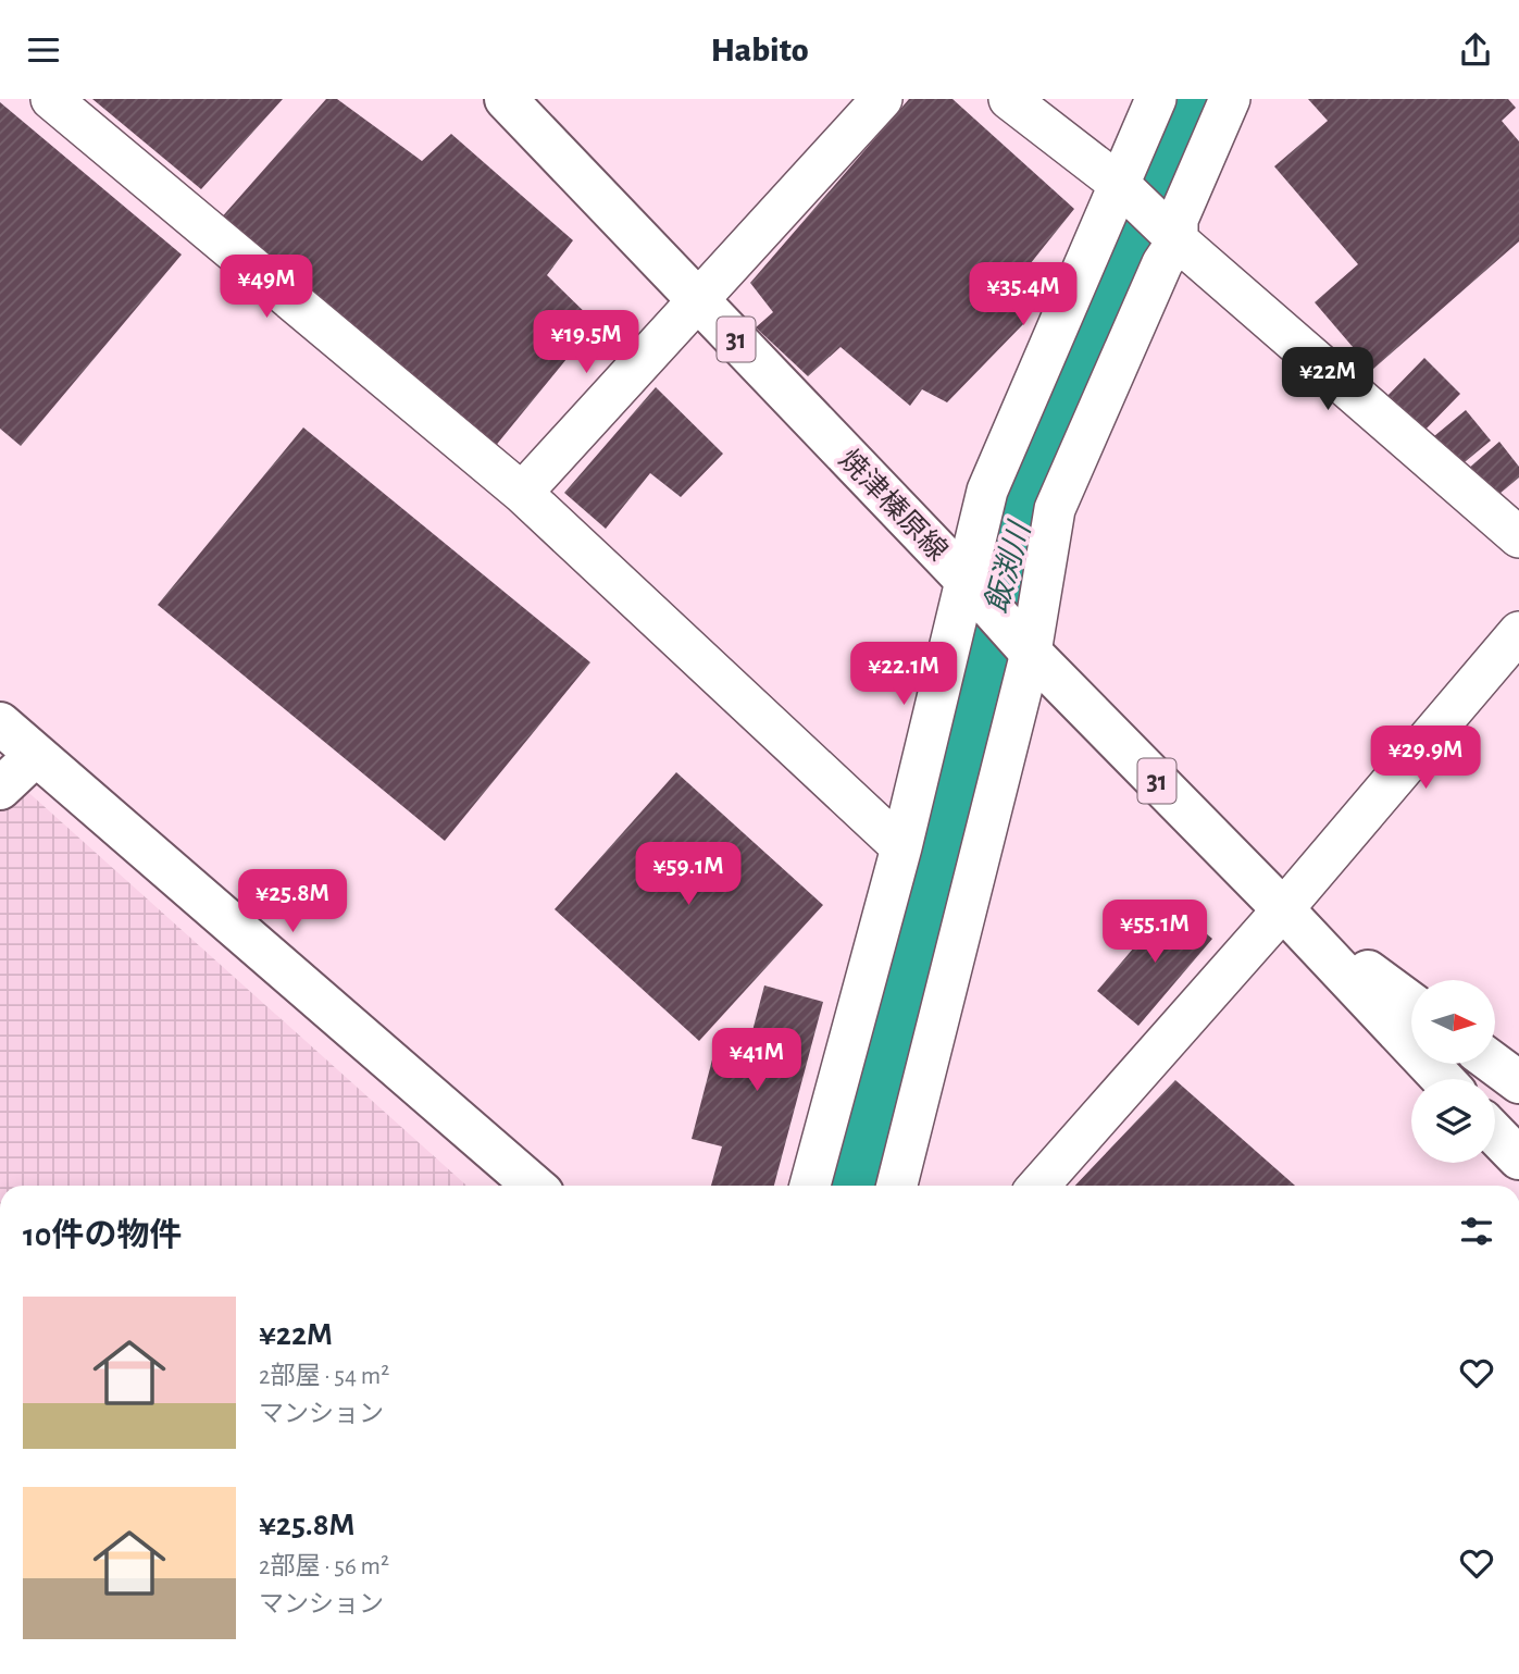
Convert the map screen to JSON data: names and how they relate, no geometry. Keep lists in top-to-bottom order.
{
  "streets": {
    "main road": ["31", "焼津榛原線"]
  },
  "water": ["飯渕川"],
  "north": "right",
  "page": {
    "header": "Habito",
    "price": [
      "¥49M",
      "¥35.4M",
      "¥19.5M",
      "¥22M",
      "¥22.1M",
      "¥29.9M",
      "¥59.1M",
      "¥25.8M",
      "¥55.1M",
      "¥41M"
    ],
    "heading": "10件の物件",
    "list": [
      {
        "name": "¥22M",
        "note": "2部屋 · 54 m² · マンション"
      },
      {
        "name": "¥25.8M",
        "note": "2部屋 · 56 m² · マンション"
      }
    ]
  }
}
